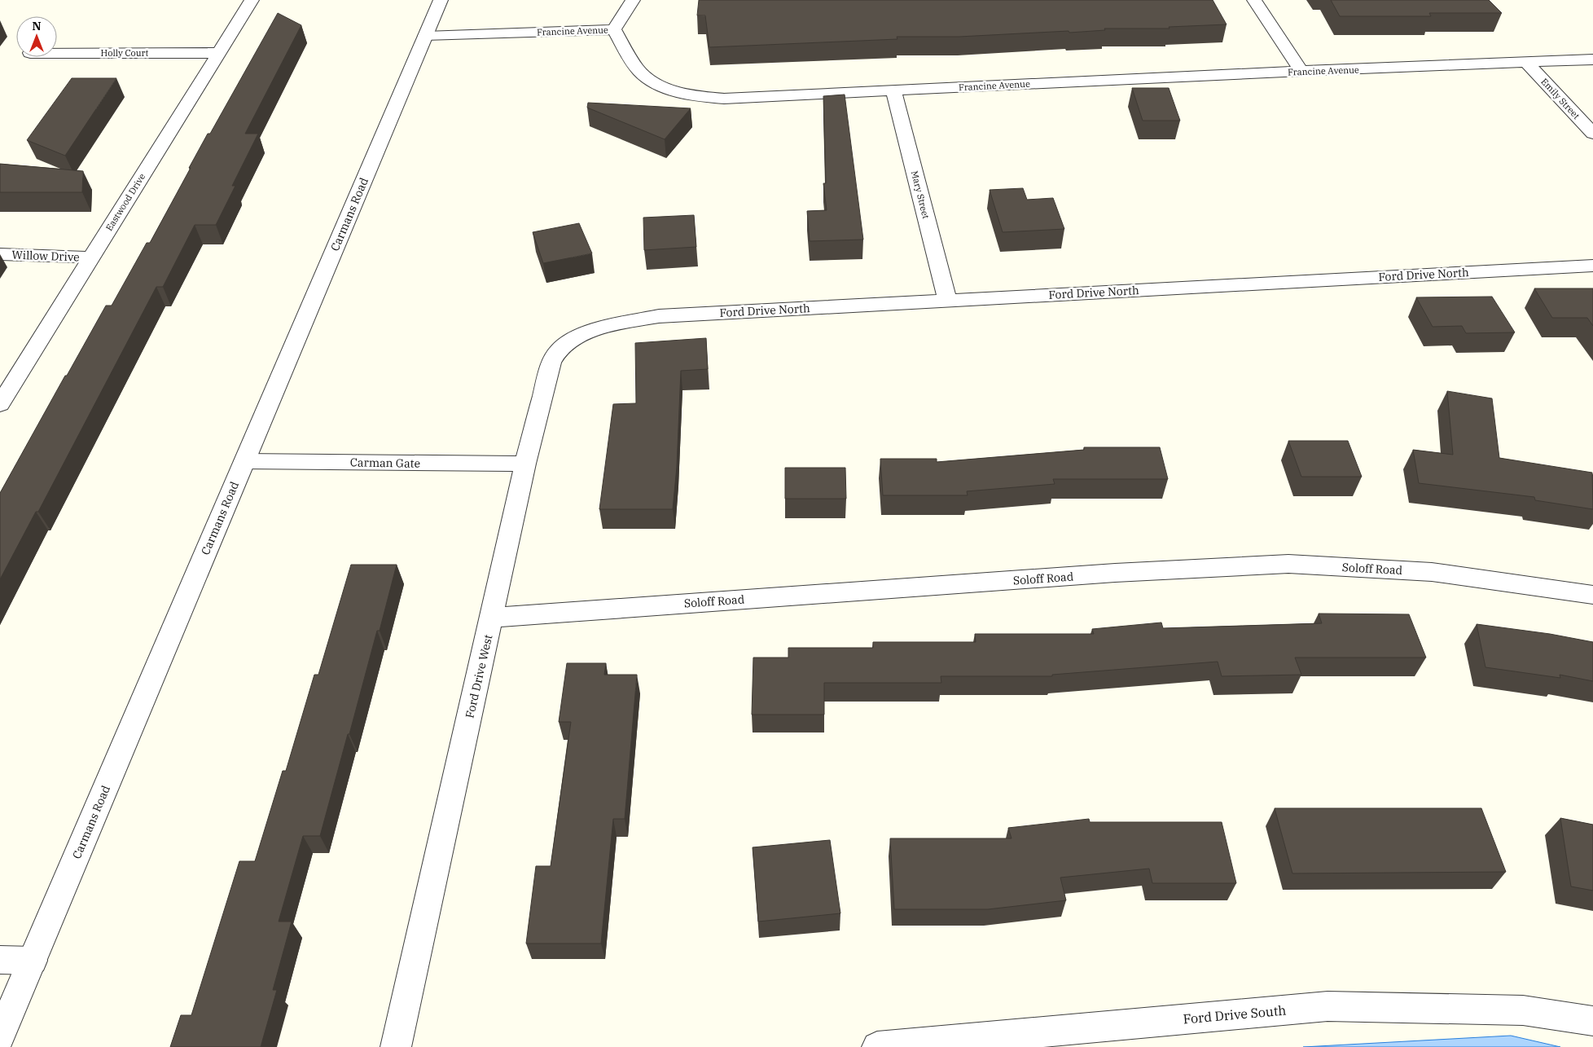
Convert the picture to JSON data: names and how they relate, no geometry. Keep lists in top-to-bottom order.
{
  "streets": {
    "street": [
      "Francine Avenue",
      "Holly Court",
      "Emily Street",
      "Mary Street",
      "Eastwood Drive",
      "Carmans Road",
      "Willow Drive",
      "Ford Drive North",
      "Carman Gate",
      "Soloff Road",
      "Ford Drive West",
      "Ford Drive South"
    ]
  },
  "crossings": [
    ["Francine Avenue", "Emily Street"],
    ["Francine Avenue", "Mary Street"],
    ["Francine Avenue", "Carmans Road"],
    ["Holly Court", "Eastwood Drive"],
    ["Mary Street", "Ford Drive North"],
    ["Eastwood Drive", "Willow Drive"],
    ["Carmans Road", "Carman Gate"],
    ["Ford Drive North", "Ford Drive West"],
    ["Carman Gate", "Ford Drive West"],
    ["Soloff Road", "Ford Drive West"]
  ],
  "north": "top"
}
